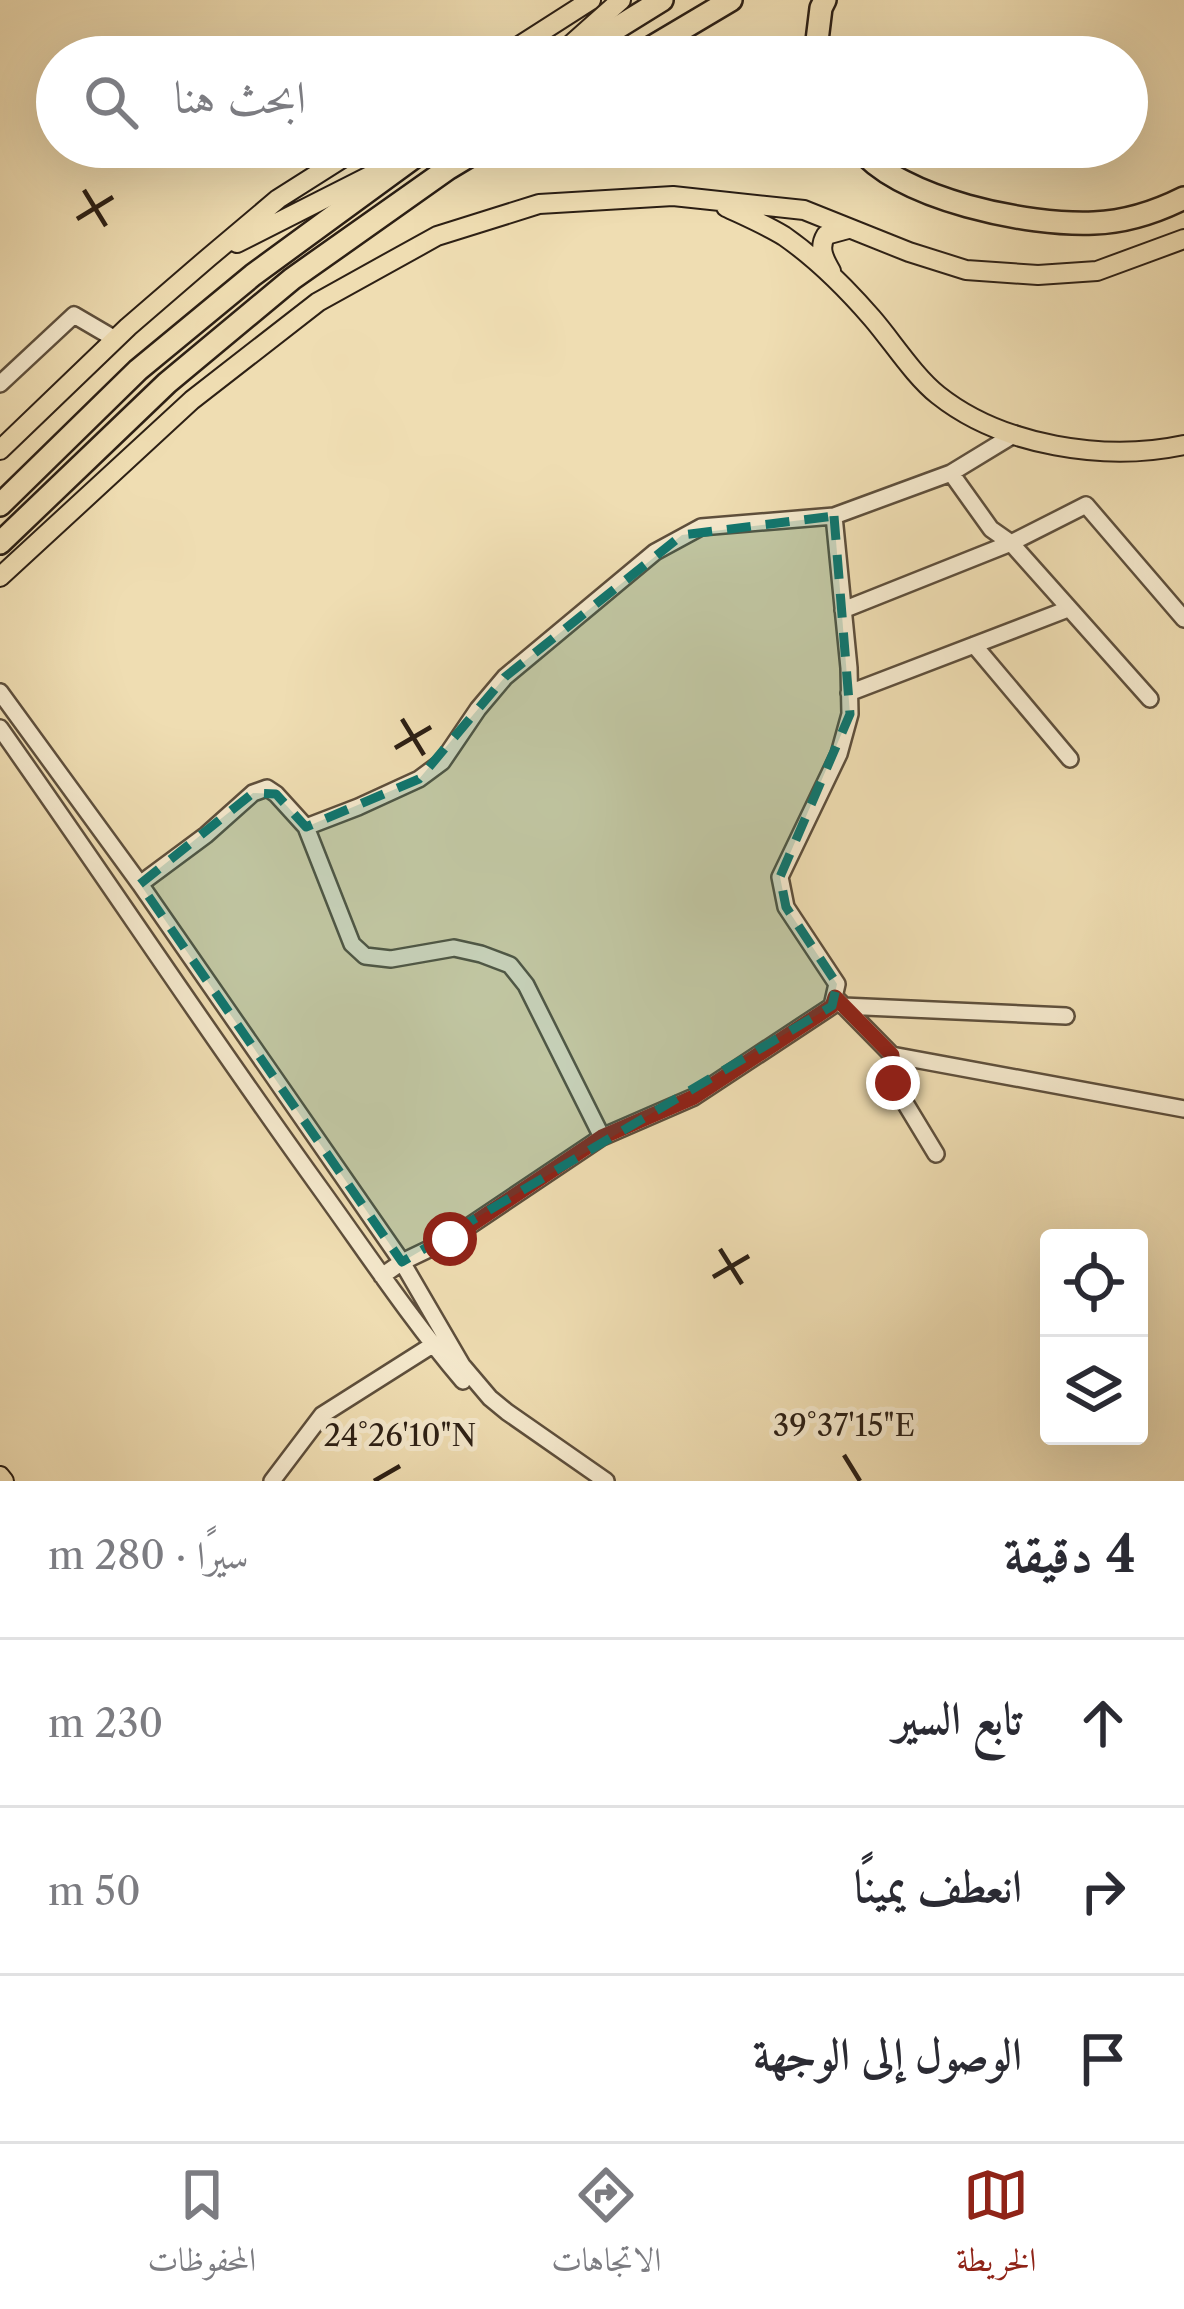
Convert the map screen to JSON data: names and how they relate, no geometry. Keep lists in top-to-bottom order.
{
  "page": {
    "search": "ابحث هنا",
    "heading": ["4 دقيقة", "سيرًا · 280 m"],
    "list": [
      ["تابع السير", "230 m"],
      ["انعطف يمينًا", "50 m"],
      "الوصول إلى الوجهة"
    ],
    "nav": ["الخريطة", "الاتجاهات", "المحفوظات"]
  },
  "coordinates": ["39°37'15\"E", "24°26'10\"N"]
}
